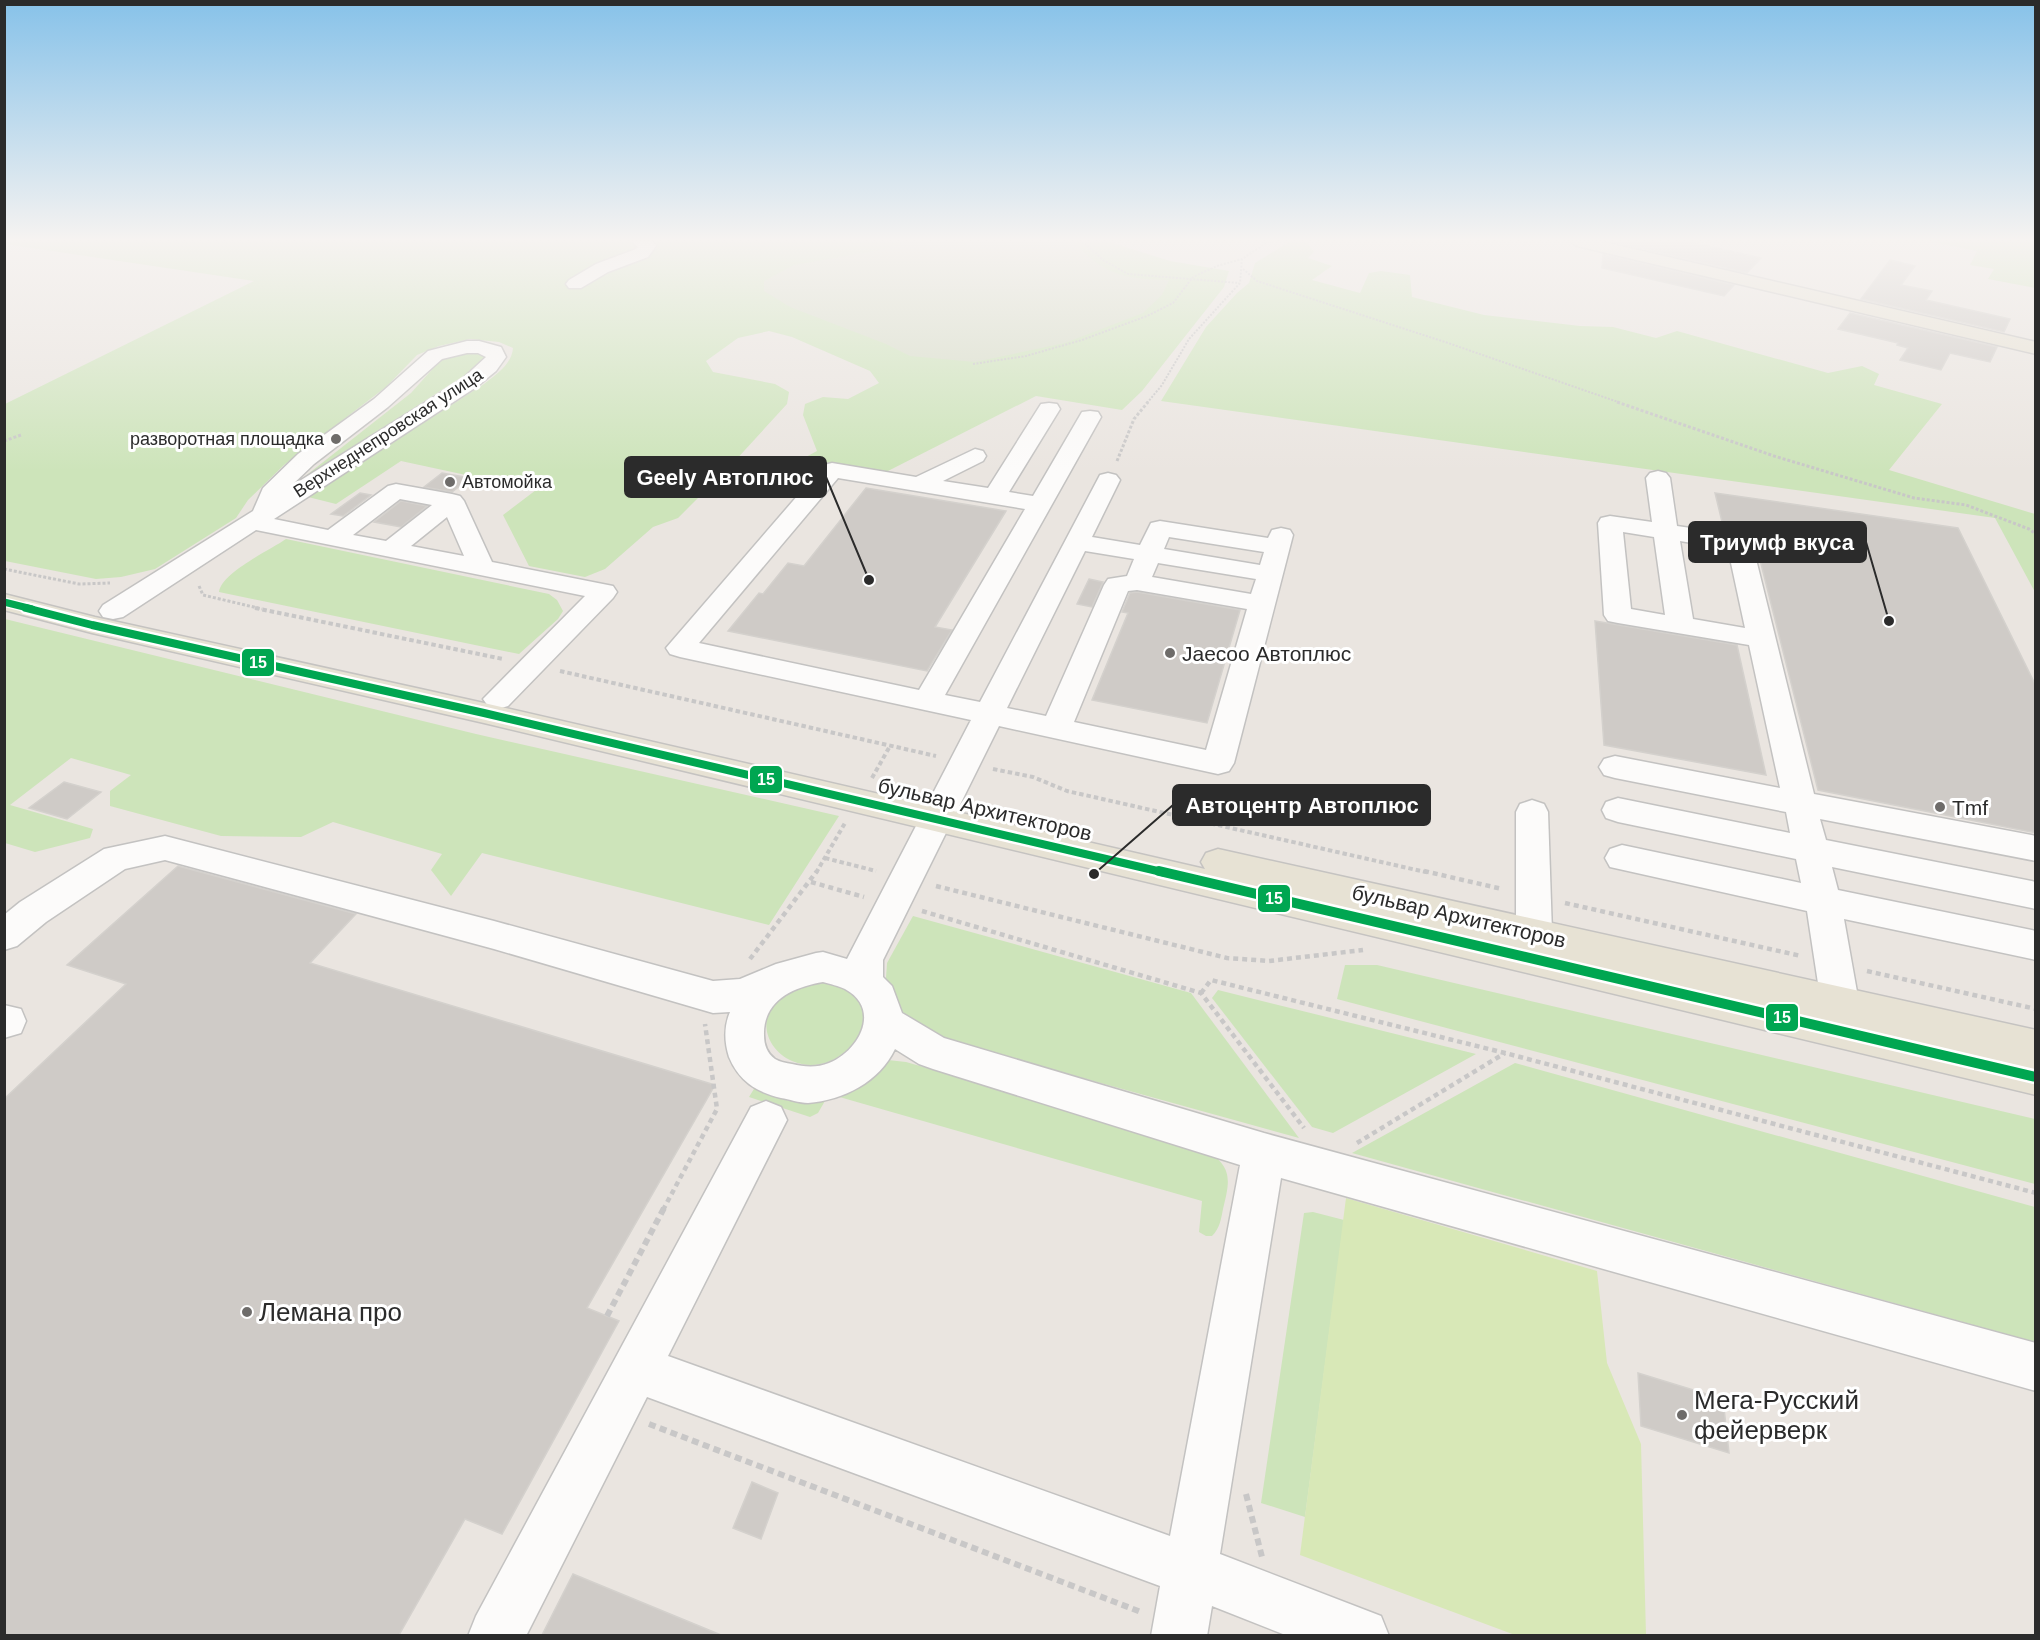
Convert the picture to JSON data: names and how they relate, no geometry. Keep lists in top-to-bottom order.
{
  "streets": {
    "main road": ["бульвар Архитекторов"],
    "street": ["Верхнеднепровская улица"]
  },
  "crossings": [
    ["Верхнеднепровская улица", "бульвар Архитекторов"]
  ],
  "places": [
    "разворотная площадка",
    "Автомойка",
    "Geely Автоплюс",
    "Триумф вкуса",
    "Jaecoo Автоплюс",
    "Tmf",
    "Автоцентр Автоплюс",
    "Лемана про",
    "Мега-Русский фейерверк"
  ],
  "lines": ["transit line 15"]
}
